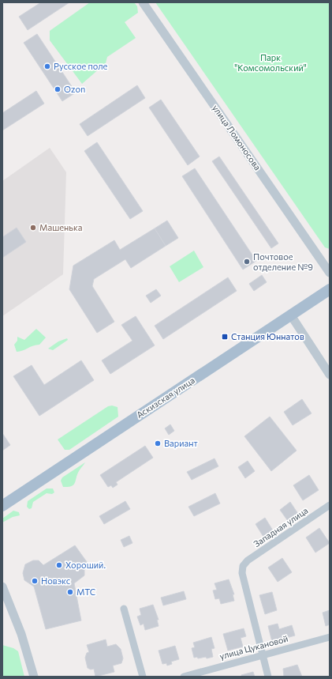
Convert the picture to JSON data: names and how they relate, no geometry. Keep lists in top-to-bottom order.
{
  "streets": {
    "main road": ["Аскизская улица"],
    "street": ["улица Ломоносова", "Западная улица", "улица Цукановой"]
  },
  "crossings": [
    ["Западная улица", "улица Цукановой"]
  ],
  "parks": ["Парк \"Комсомольский\""],
  "places": {
    "other": [
      "Русское поле",
      "Ozon",
      "Машенька",
      "Почтовое отделение №9",
      "Вариант",
      "Хороший.",
      "Новэкс",
      "МТС"
    ],
    "transit": ["Станция Юннатов"]
  }
}
